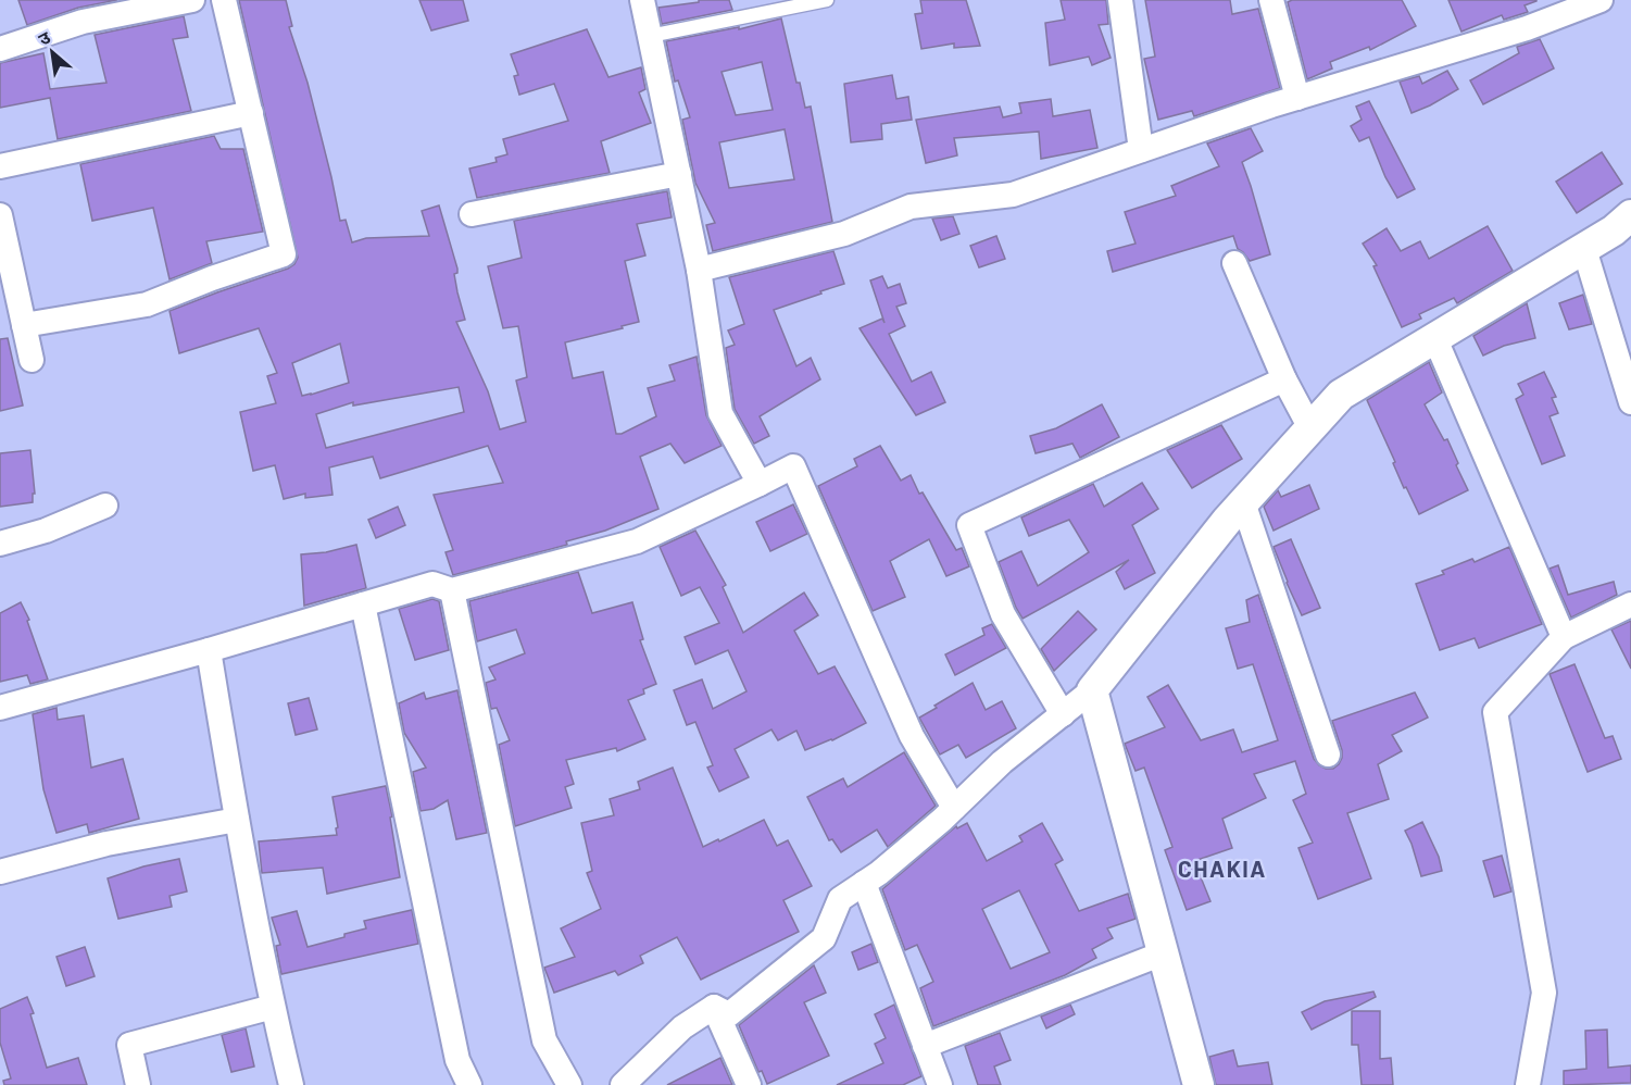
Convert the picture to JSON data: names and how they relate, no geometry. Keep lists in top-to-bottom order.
{
  "districts": ["CHAKIA"],
  "north": "top left"
}
